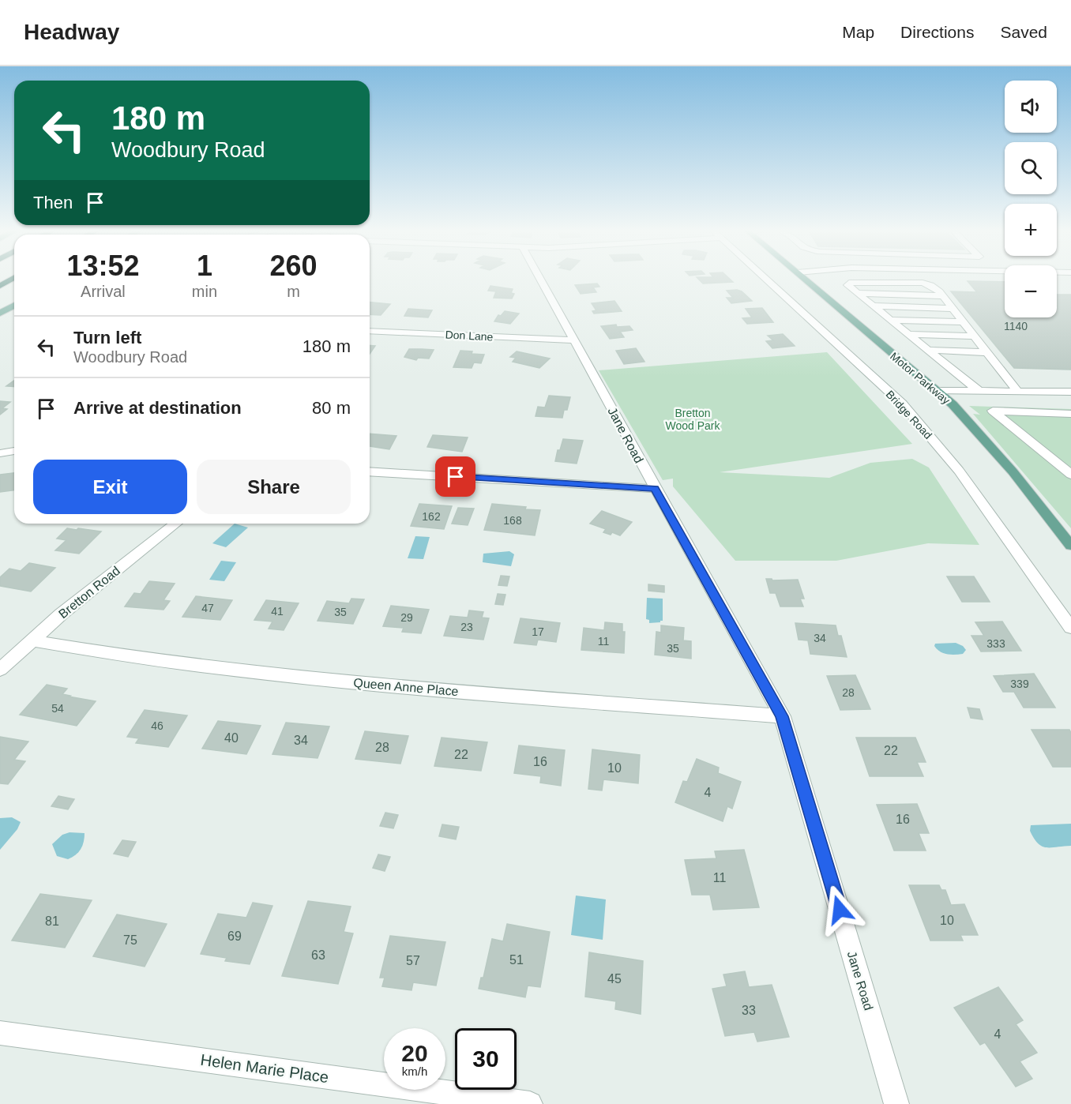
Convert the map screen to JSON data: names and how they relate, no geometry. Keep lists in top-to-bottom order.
{
  "streets": {
    "main road": ["Motor Parkway"],
    "street": [
      "Don Lane",
      "Bridge Road",
      "Jane Road",
      "Bretton Road",
      "Queen Anne Place",
      "Helen Marie Place"
    ]
  },
  "crossings": [
    ["Don Lane", "Jane Road"],
    ["Jane Road", "Queen Anne Place"],
    ["Bretton Road", "Queen Anne Place"]
  ],
  "parks": ["Bretton Wood Park"],
  "house_numbers": [
    "1140",
    "162",
    "168",
    "47",
    "41",
    "35",
    "29",
    "23",
    "17",
    "34",
    "11",
    "333",
    "35",
    "339",
    "28",
    "54",
    "46",
    "40",
    "34",
    "28",
    "22",
    "22",
    "16",
    "10",
    "4",
    "16",
    "11",
    "10",
    "81",
    "69",
    "75",
    "63",
    "51",
    "57",
    "45",
    "33",
    "4"
  ],
  "page": {
    "header": "Headway",
    "nav": ["Map", "Directions", "Saved"],
    "map_buttons": ["+", "−"],
    "turn": ["180 m", "Woodbury Road"],
    "then": "Then",
    "eta": [
      "13:52",
      "Arrival",
      "1",
      "min",
      "260",
      "m"
    ],
    "list": [
      {
        "name": "Turn left",
        "note": "Woodbury Road",
        "value": "180 m"
      },
      {
        "name": "Arrive at destination",
        "value": "80 m"
      }
    ],
    "buttons": ["Exit", "Share"],
    "speed": "20 km/h",
    "limit": "30"
  }
}
